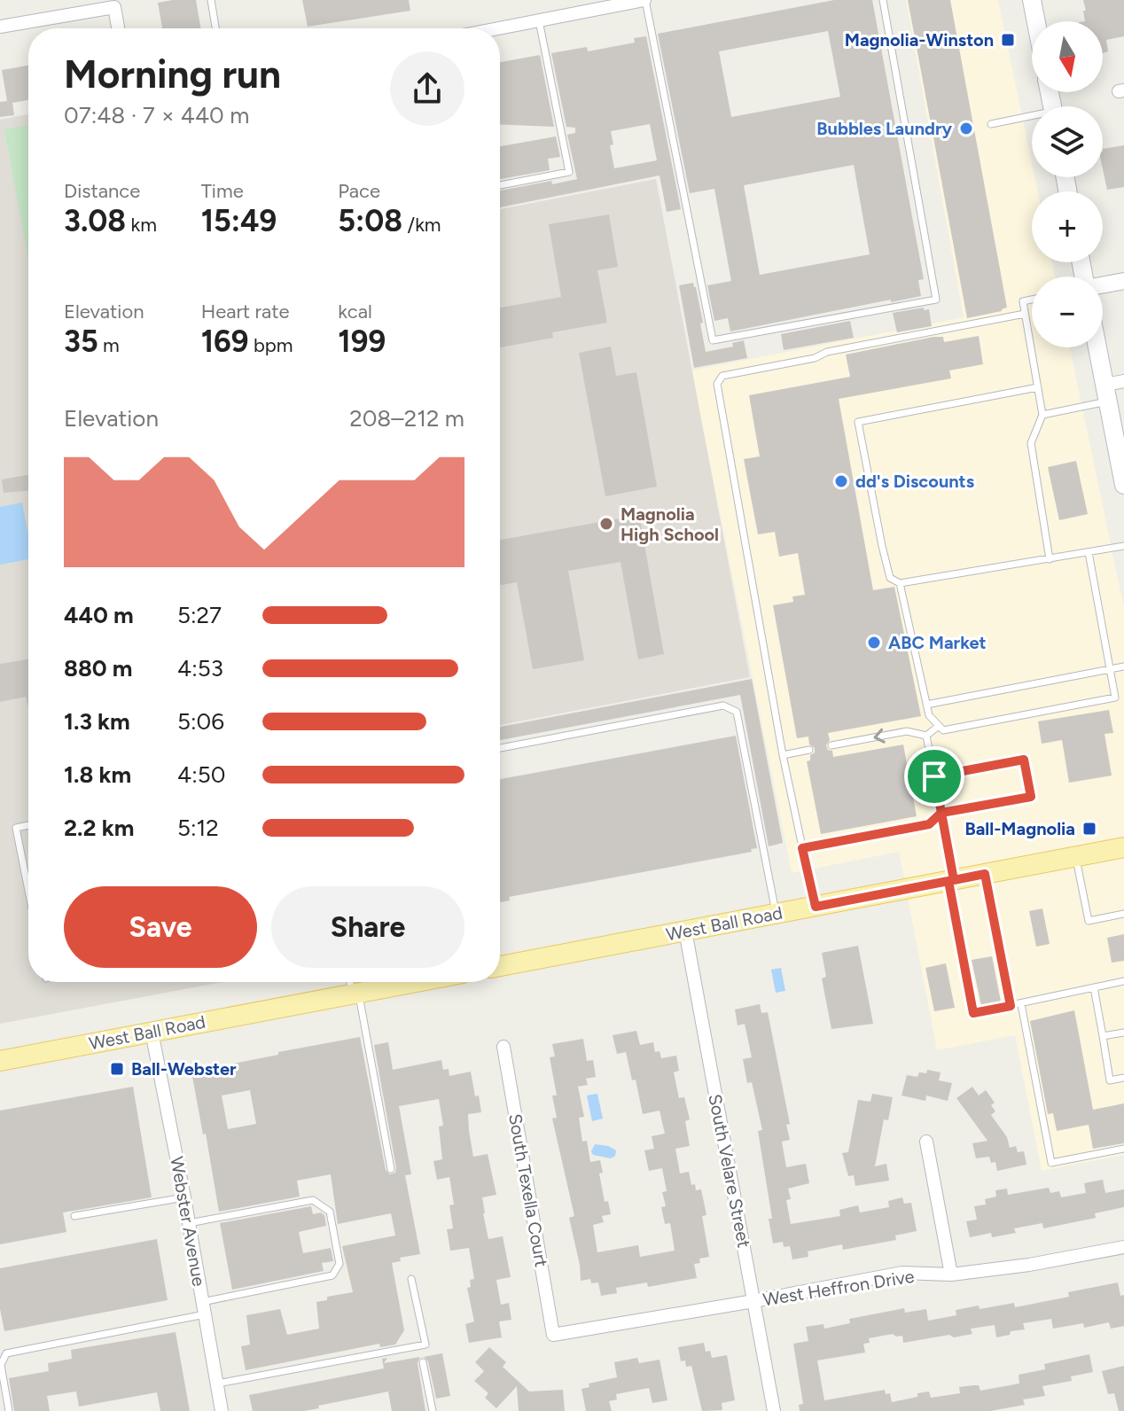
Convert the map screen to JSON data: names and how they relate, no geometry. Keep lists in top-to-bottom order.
{
  "streets": {
    "main road": ["West Ball Road"],
    "street": [
      "South Velare Street",
      "South Texella Court",
      "Webster Avenue",
      "West Heffron Drive"
    ]
  },
  "crossings": [
    ["West Ball Road", "South Velare Street"],
    ["West Ball Road", "Webster Avenue"],
    ["South Velare Street", "West Heffron Drive"],
    ["South Texella Court", "West Heffron Drive"]
  ],
  "places": {
    "transit": ["Magnolia-Winston", "Ball-Magnolia", "Ball-Webster"],
    "other": [
      "Bubbles Laundry",
      "dd's Discounts",
      "Magnolia High School",
      "ABC Market"
    ]
  },
  "north": "bottom",
  "page": {
    "map_buttons": ["+", "−"],
    "heading": ["Morning run", "07:48 · 7 × 440 m"],
    "stats": [
      ["Distance", "3.08 km"],
      ["Time", "15:49"],
      ["Pace", "5:08 /km"],
      ["Elevation", "35 m"],
      ["Heart rate", "169 bpm"],
      ["kcal", "199"]
    ],
    "chart": ["Elevation", "208–212 m"],
    "list": [
      {
        "name": "440 m",
        "note": "5:27"
      },
      {
        "name": "880 m",
        "note": "4:53"
      },
      {
        "name": "1.3 km",
        "note": "5:06"
      },
      {
        "name": "1.8 km",
        "note": "4:50"
      },
      {
        "name": "2.2 km",
        "note": "5:12"
      }
    ],
    "buttons": ["Save", "Share"]
  }
}
